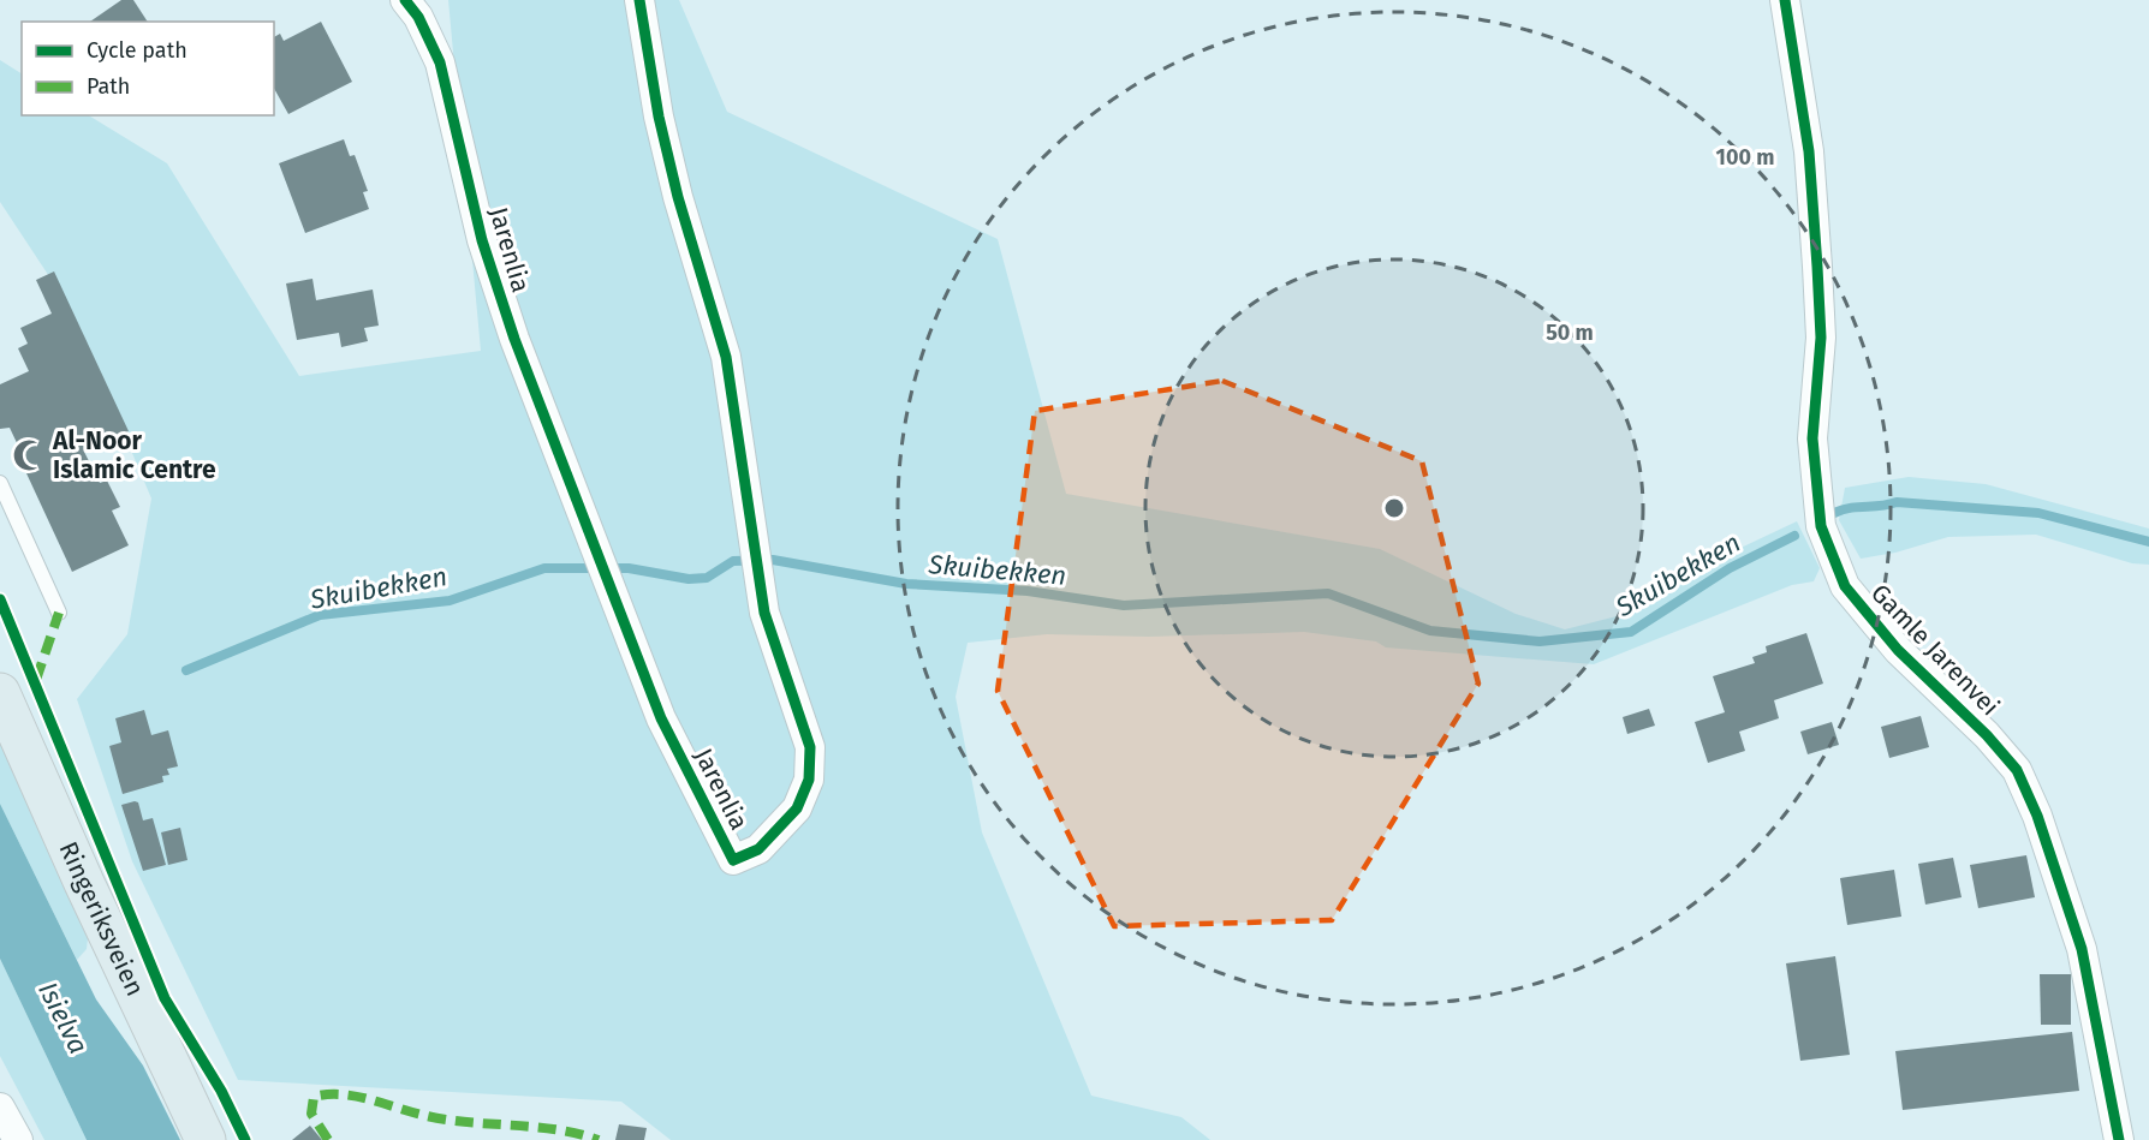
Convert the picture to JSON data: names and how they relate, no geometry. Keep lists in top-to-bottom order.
{
  "streets": {
    "main road": ["Ringeriksveien"],
    "street": ["Jarenlia", "Gamle Jarenvei"]
  },
  "water": ["Skuibekken", "Isielva"],
  "places": {
    "mosque": ["Al-Noor Islamic Centre"]
  },
  "legend": ["Cycle path", "Path"],
  "rings": ["100 m", "50 m"]
}
